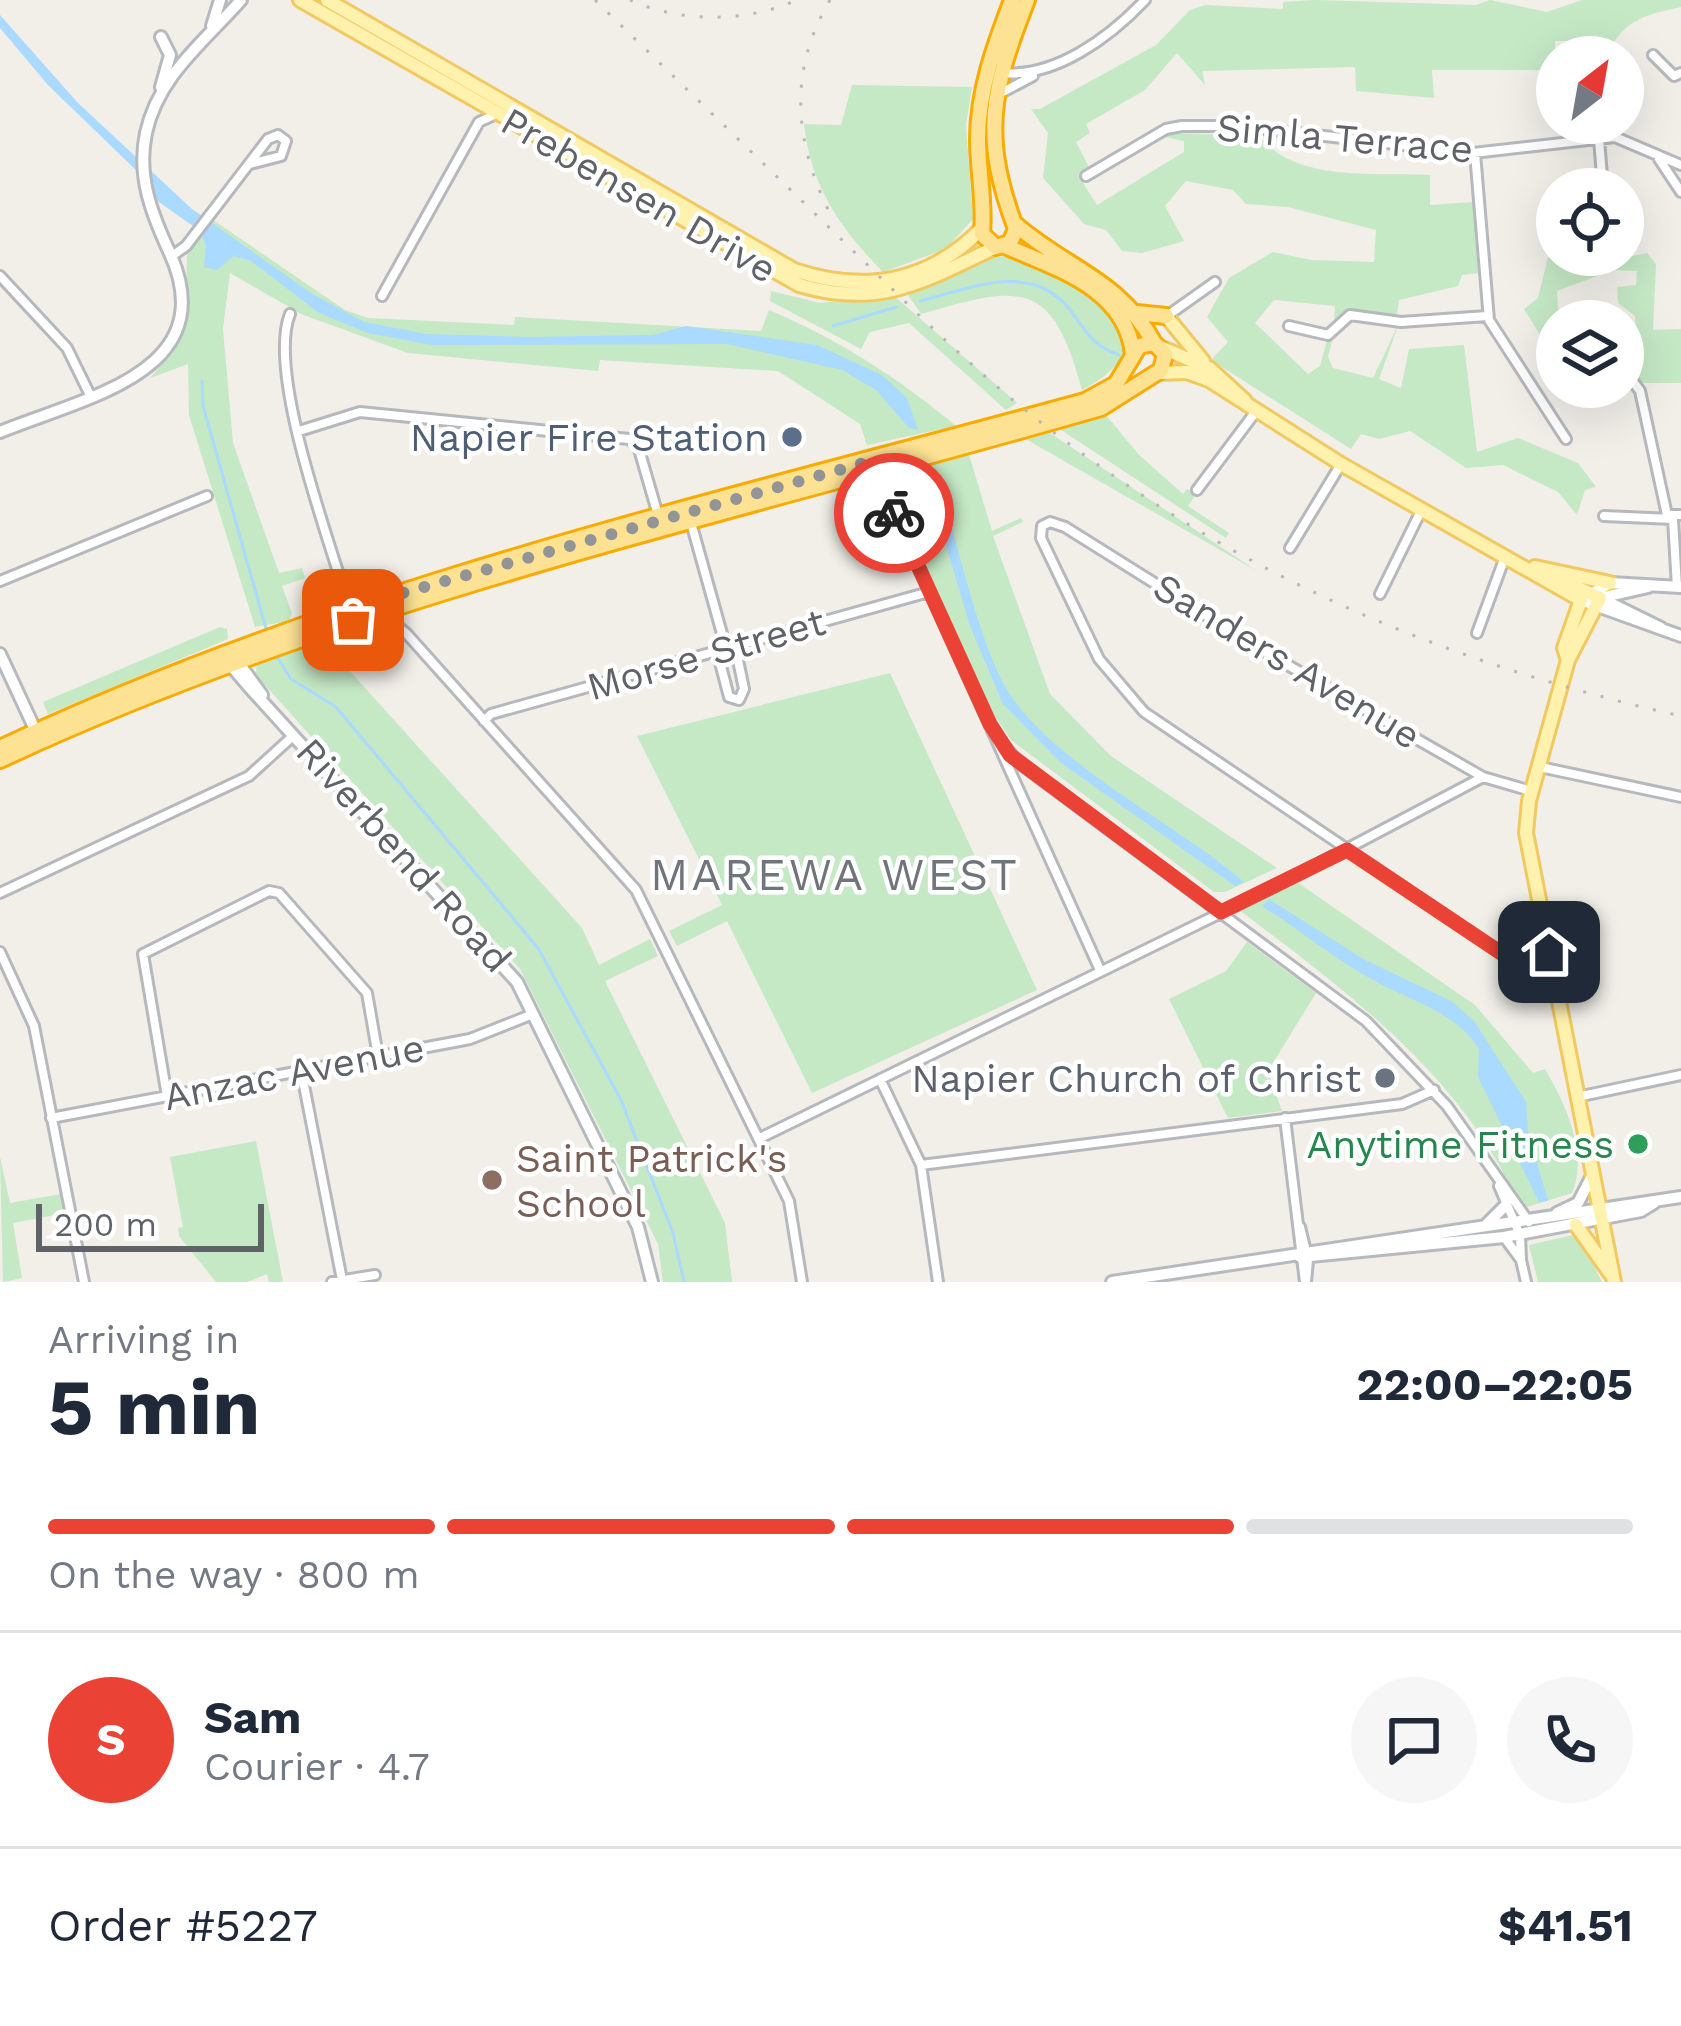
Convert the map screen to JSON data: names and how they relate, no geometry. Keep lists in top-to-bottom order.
{
  "streets": {
    "main road": ["Prebensen Drive"],
    "street": [
      "Simla Terrace",
      "Morse Street",
      "Sanders Avenue",
      "Riverbend Road",
      "Anzac Avenue"
    ]
  },
  "crossings": [
    ["Riverbend Road", "Anzac Avenue"]
  ],
  "districts": ["MAREWA WEST"],
  "places": [
    "Napier Fire Station",
    "Napier Church of Christ",
    "Anytime Fitness",
    "Saint Patrick's School"
  ],
  "scale_bar": "200 m",
  "north": "top right",
  "page": {
    "scale": "200 m",
    "heading": ["5 min", "Arriving in", "22:00–22:05"],
    "panel": [
      "Sam",
      "Courier · 4.7",
      "Order #5227",
      "$41.51"
    ],
    "bar": "On the way · 800 m",
    "round": "S"
  }
}
